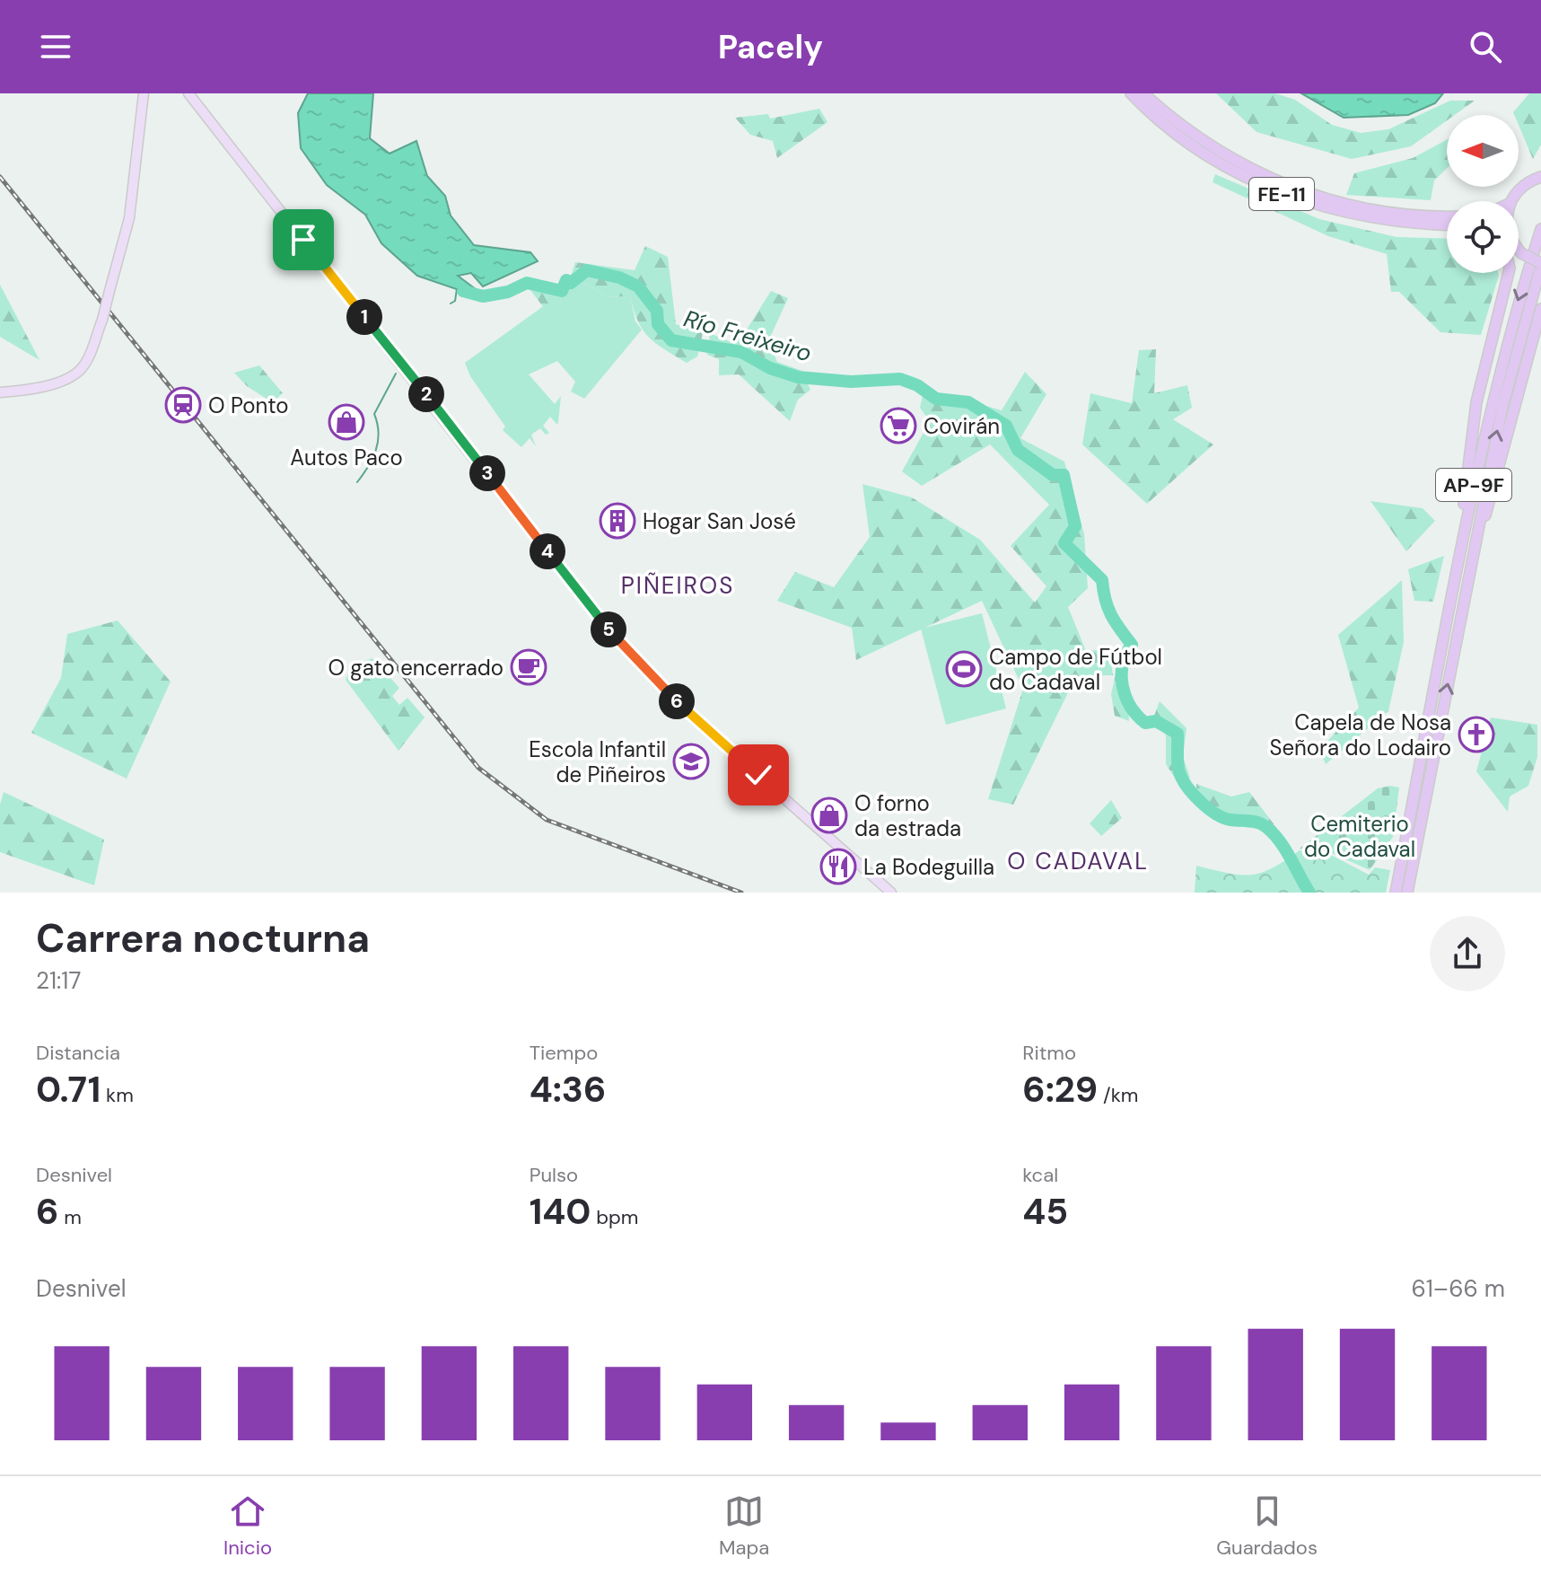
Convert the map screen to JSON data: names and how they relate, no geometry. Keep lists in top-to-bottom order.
{
  "streets": {
    "highway": ["FE-11", "AP-9F"]
  },
  "districts": ["PIÑEIROS", "O CADAVAL"],
  "water": ["Río Freixeiro"],
  "parks": ["Cemiterio do Cadaval"],
  "places": {
    "station": ["O Ponto"],
    "shop": ["Autos Paco", "O forno da estrada"],
    "supermarket": ["Covirán"],
    "building": ["Hogar San José"],
    "cafe": ["O gato encerrado"],
    "sports": ["Campo de Fútbol do Cadaval"],
    "church": ["Capela de Nosa Señora do Lodairo"],
    "school or university": ["Escola Infantil de Piñeiros"],
    "restaurant": ["La Bodeguilla"]
  },
  "north": "left",
  "page": {
    "header": "Pacely",
    "pins": [
      "1",
      "2",
      "3",
      "4",
      "5",
      "6"
    ],
    "heading": ["Carrera nocturna", "21:17"],
    "stats": [
      ["Distancia", "0.71 km"],
      ["Tiempo", "4:36"],
      ["Ritmo", "6:29 /km"],
      ["Desnivel", "6 m"],
      ["Pulso", "140 bpm"],
      ["kcal", "45"]
    ],
    "chart": ["Desnivel", "61–66 m"],
    "tabs": ["Inicio", "Mapa", "Guardados"]
  }
}
